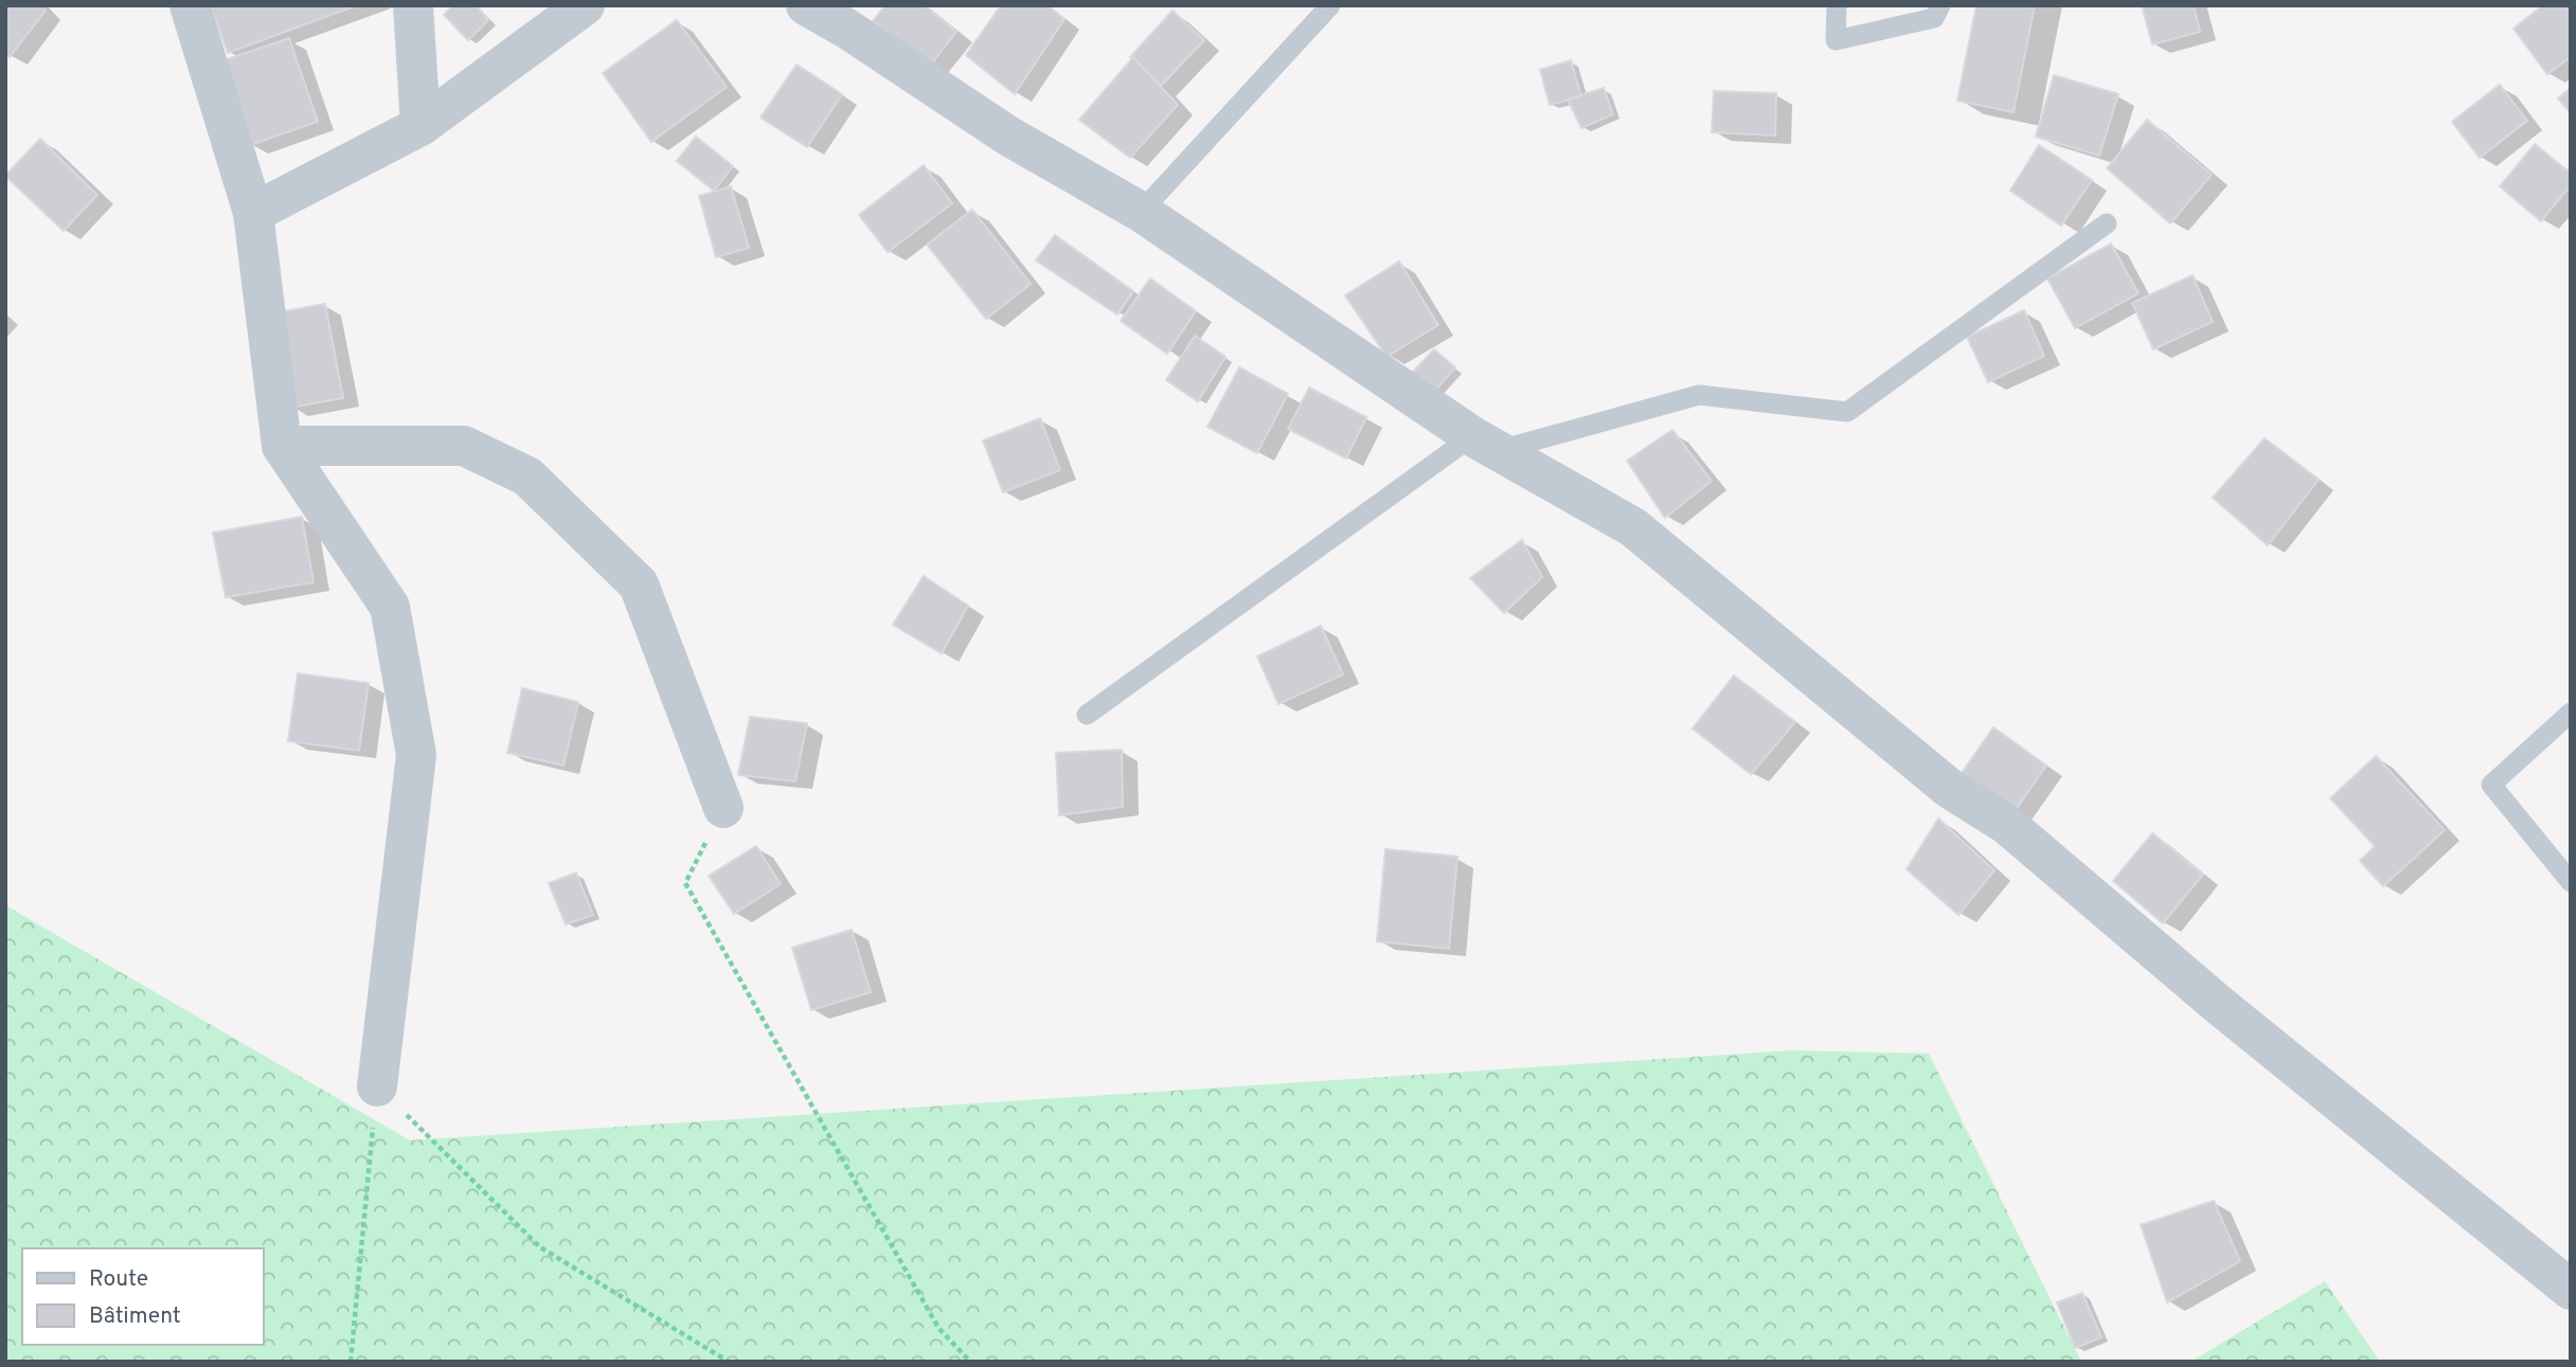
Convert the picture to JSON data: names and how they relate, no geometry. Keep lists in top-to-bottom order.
{
  "legend": ["Route", "Bâtiment"]
}
